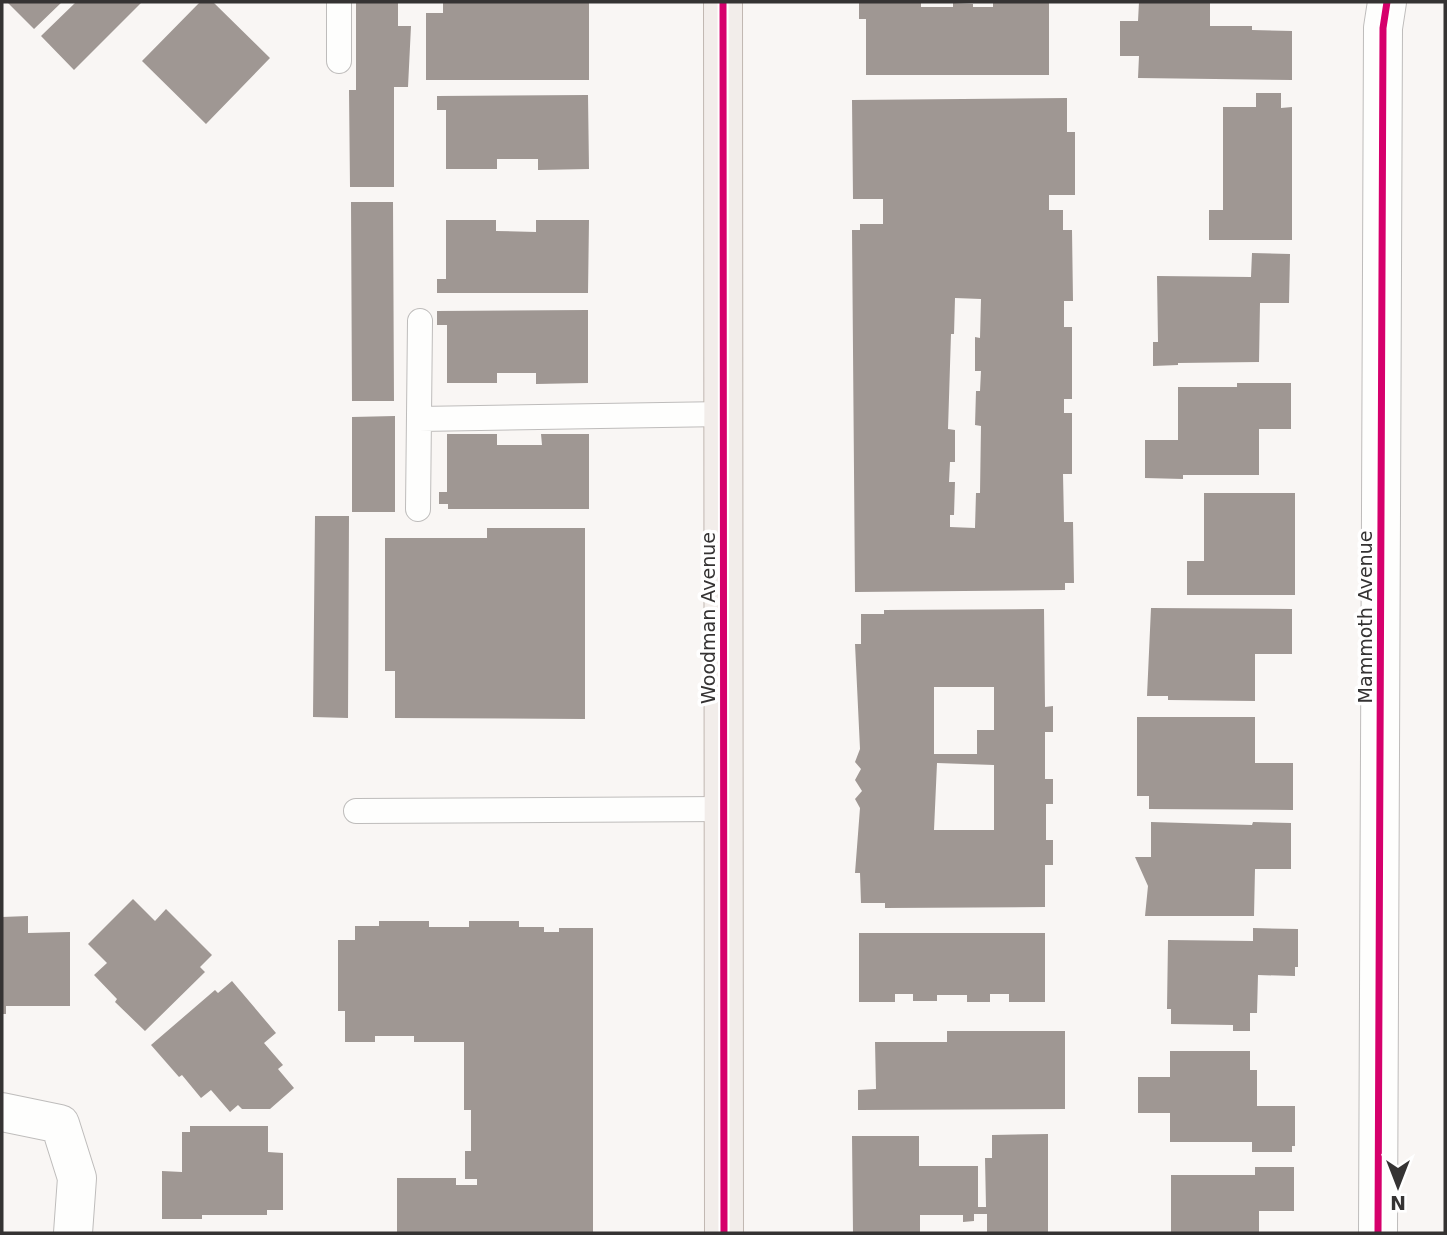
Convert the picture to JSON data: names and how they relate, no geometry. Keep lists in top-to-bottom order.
{
  "streets": {
    "main road": ["Woodman Avenue"],
    "street": ["Mammoth Avenue"]
  },
  "north": "bottom"
}
